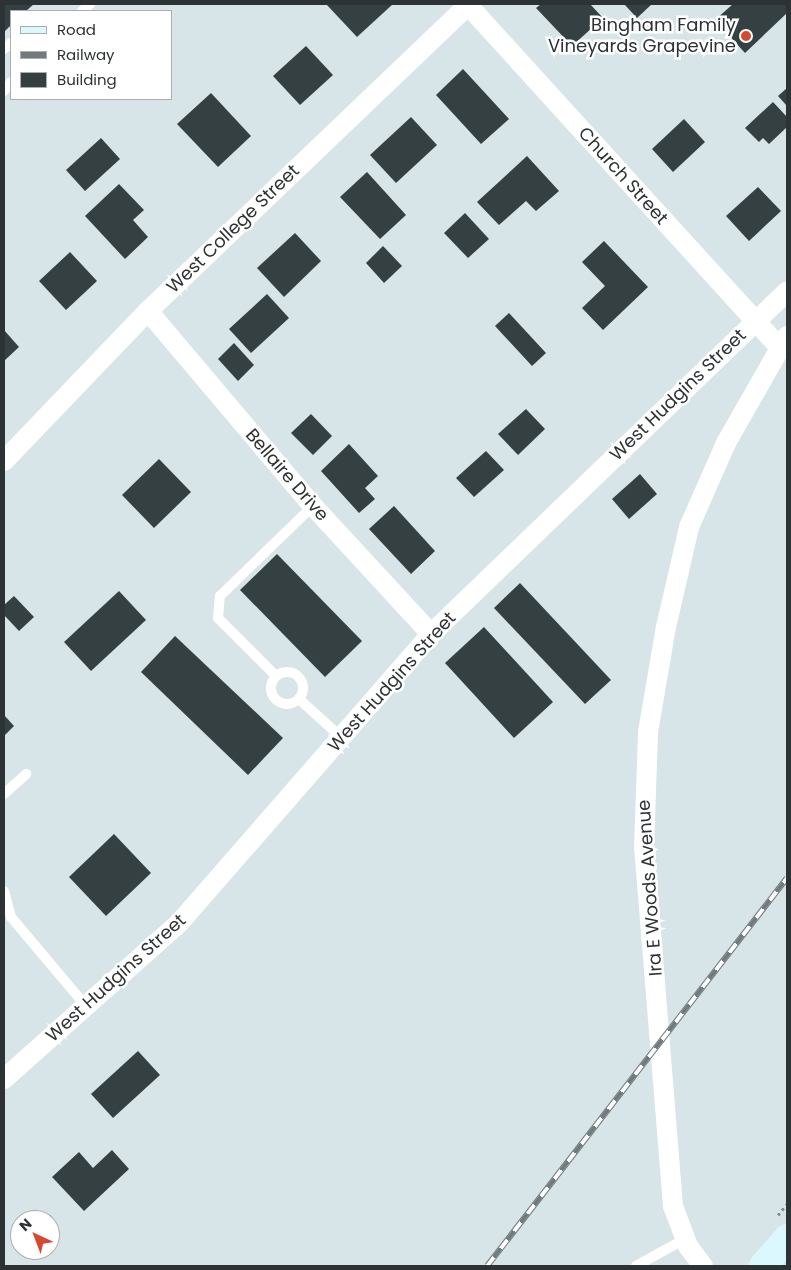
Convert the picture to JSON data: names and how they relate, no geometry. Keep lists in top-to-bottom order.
{
  "streets": {
    "street": [
      "Church Street",
      "West College Street",
      "West Hudgins Street",
      "Bellaire Drive",
      "Ira E Woods Avenue"
    ]
  },
  "crossings": [
    ["Church Street", "West College Street"],
    ["Church Street", "West Hudgins Street"],
    ["Church Street", "Ira E Woods Avenue"],
    ["West College Street", "Bellaire Drive"],
    ["West Hudgins Street", "Bellaire Drive"]
  ],
  "places": ["Bingham Family Vineyards Grapevine"],
  "legend": ["Road", "Railway", "Building"],
  "north": "top left"
}
